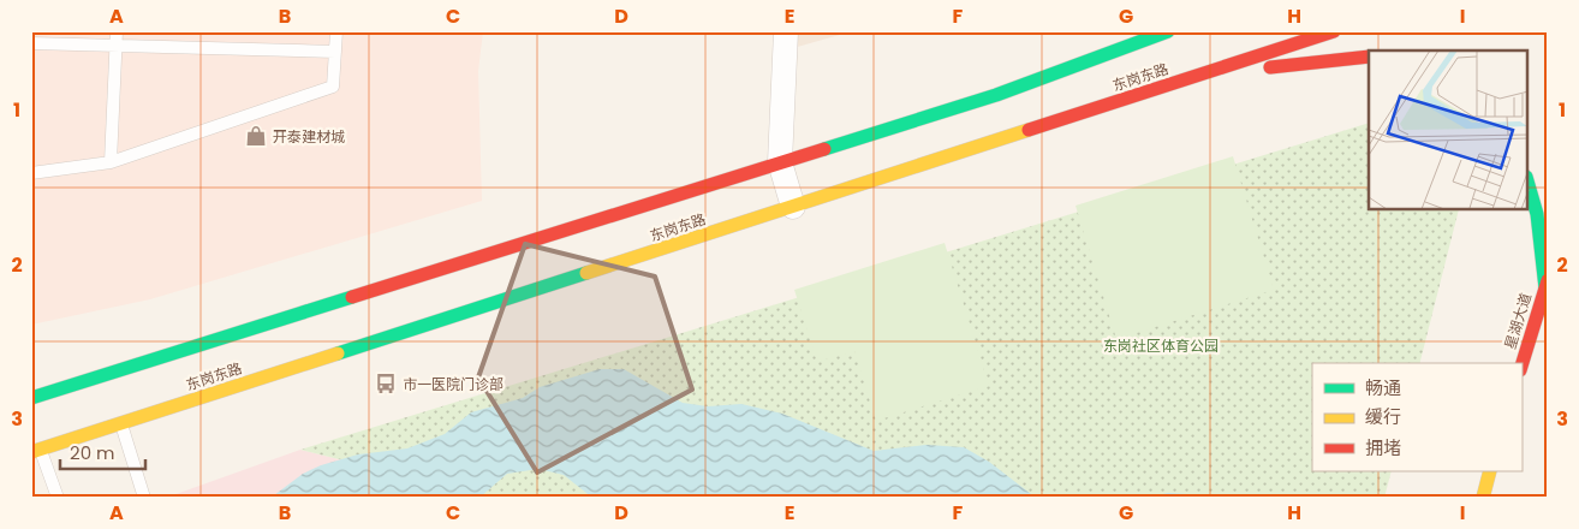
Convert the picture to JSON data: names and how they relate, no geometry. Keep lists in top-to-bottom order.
{
  "streets": {
    "main road": ["东岗东路", "星湖大道"]
  },
  "parks": ["东岗社区体育公园"],
  "places": {
    "shop": ["开泰建材城"],
    "bus stop": ["市一医院门诊部"]
  },
  "legend": ["畅通", "缓行", "拥堵"],
  "scale_bar": "20 m",
  "grid": {
    "columns": [
      "A",
      "B",
      "C",
      "D",
      "E",
      "F",
      "G",
      "H",
      "I"
    ],
    "rows": ["1", "2", "3"]
  }
}
